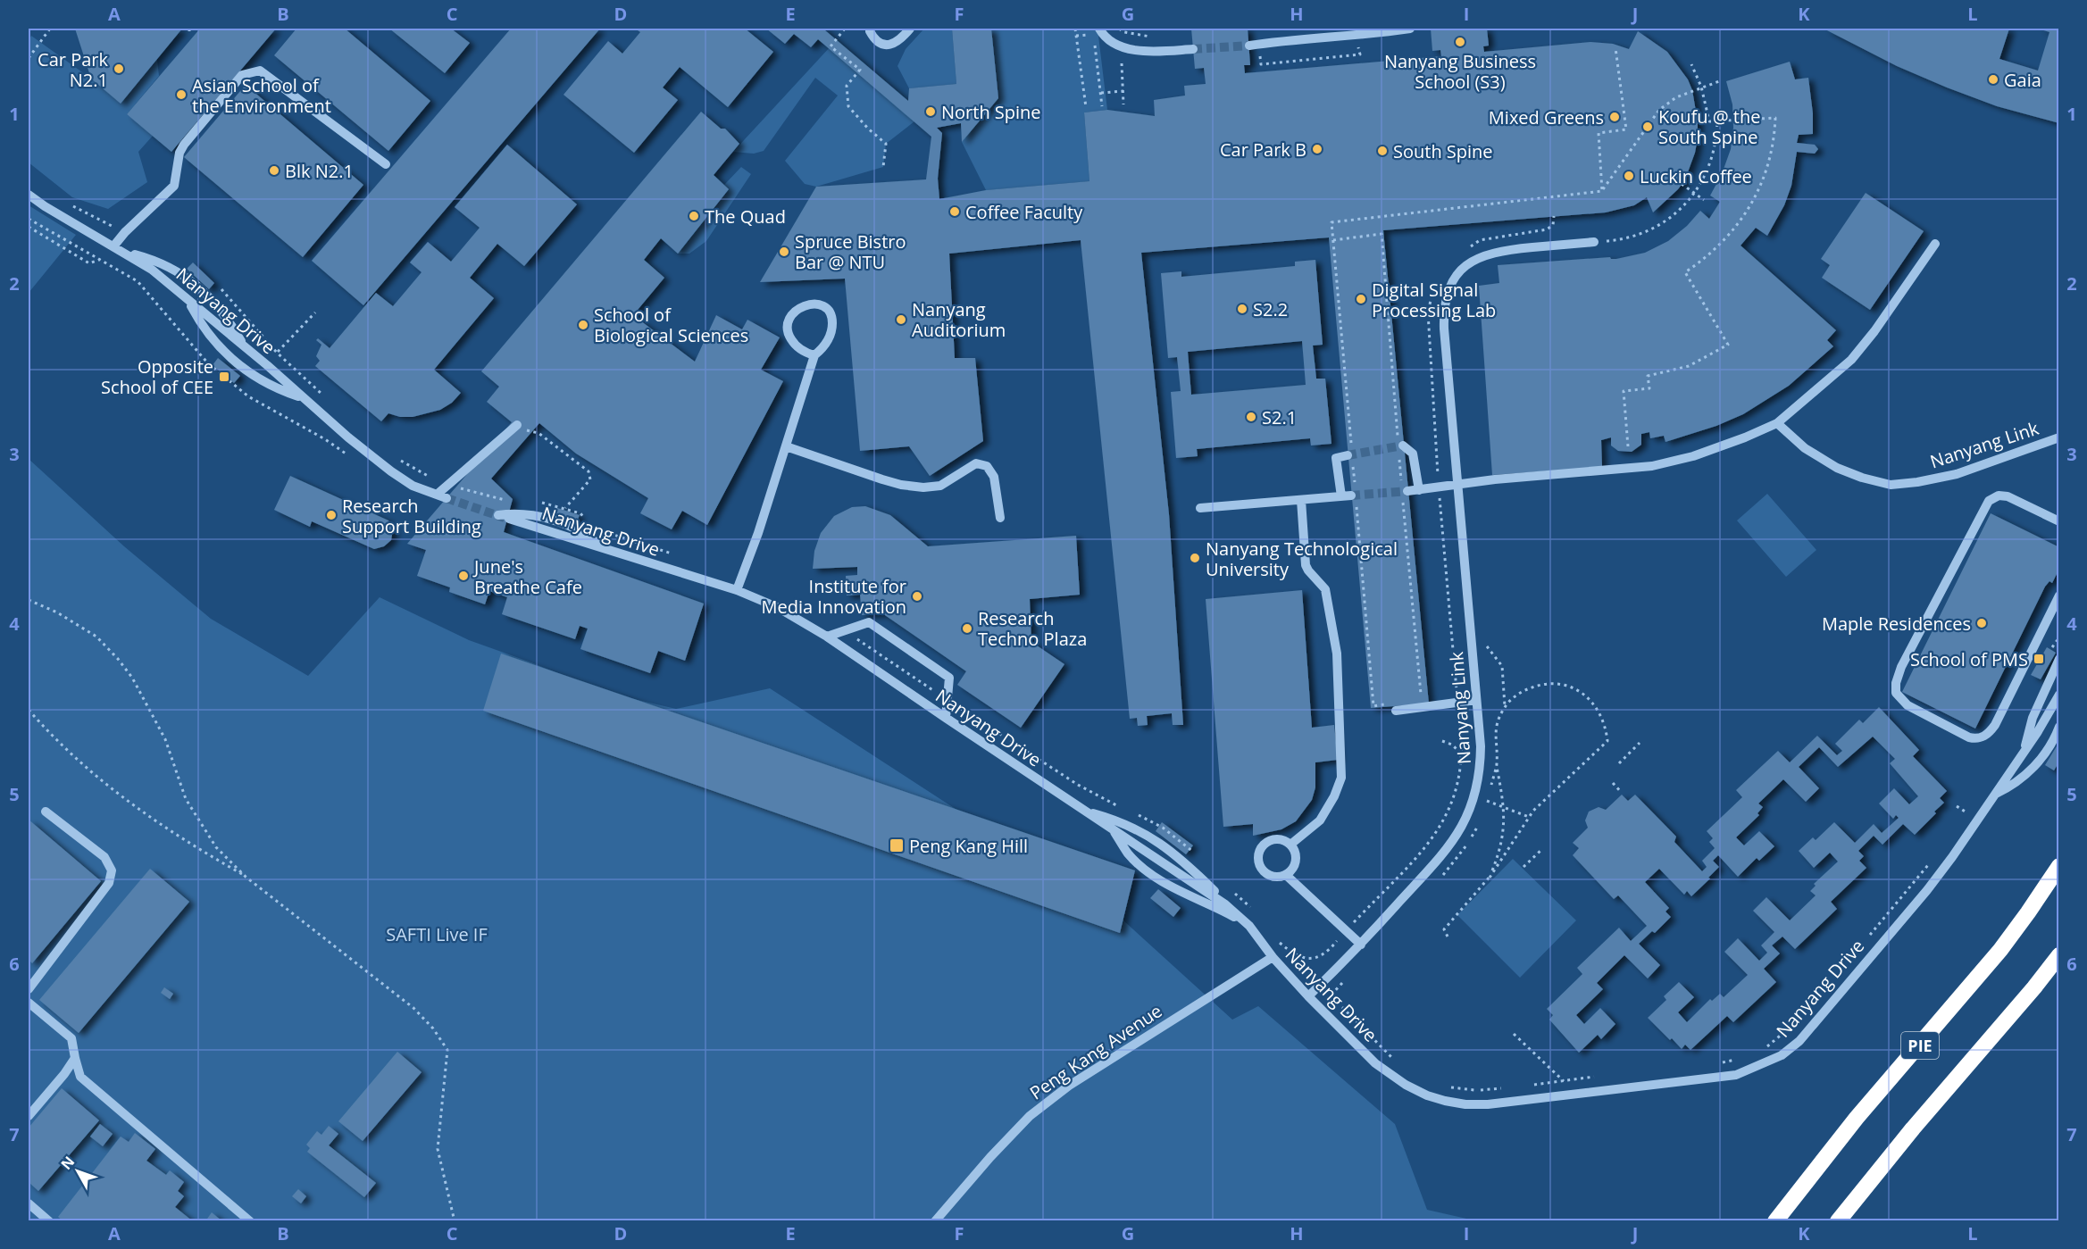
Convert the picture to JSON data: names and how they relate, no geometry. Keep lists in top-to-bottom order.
{
  "streets": {
    "highway": ["PIE"],
    "street": ["Nanyang Drive", "Nanyang Link", "Peng Kang Avenue"]
  },
  "crossings": [
    ["Nanyang Drive", "Nanyang Link"],
    ["Nanyang Drive", "Peng Kang Avenue"]
  ],
  "parks": ["SAFTI Live IF"],
  "places": {
    "other": [
      "Nanyang Business School (S3)",
      "Car Park N2.1",
      "Gaia",
      "Asian School of the Environment",
      "North Spine",
      "Mixed Greens",
      "Koufu @ the South Spine",
      "Car Park B",
      "South Spine",
      "Blk N2.1",
      "Luckin Coffee",
      "Coffee Faculty",
      "The Quad",
      "Spruce Bistro Bar @ NTU",
      "Digital Signal Processing Lab",
      "S2.2",
      "Nanyang Auditorium",
      "School of Biological Sciences",
      "S2.1",
      "Research Support Building",
      "Nanyang Technological University",
      "June's Breathe Cafe",
      "Institute for Media Innovation",
      "Maple Residences",
      "Research Techno Plaza"
    ],
    "transit": ["Opposite School of CEE", "School of PMS", "Peng Kang Hill"]
  },
  "north": "top left",
  "grid": {
    "columns": [
      "A",
      "B",
      "C",
      "D",
      "E",
      "F",
      "G",
      "H",
      "I",
      "J",
      "K",
      "L"
    ],
    "rows": [
      "1",
      "2",
      "3",
      "4",
      "5",
      "6",
      "7"
    ]
  }
}
